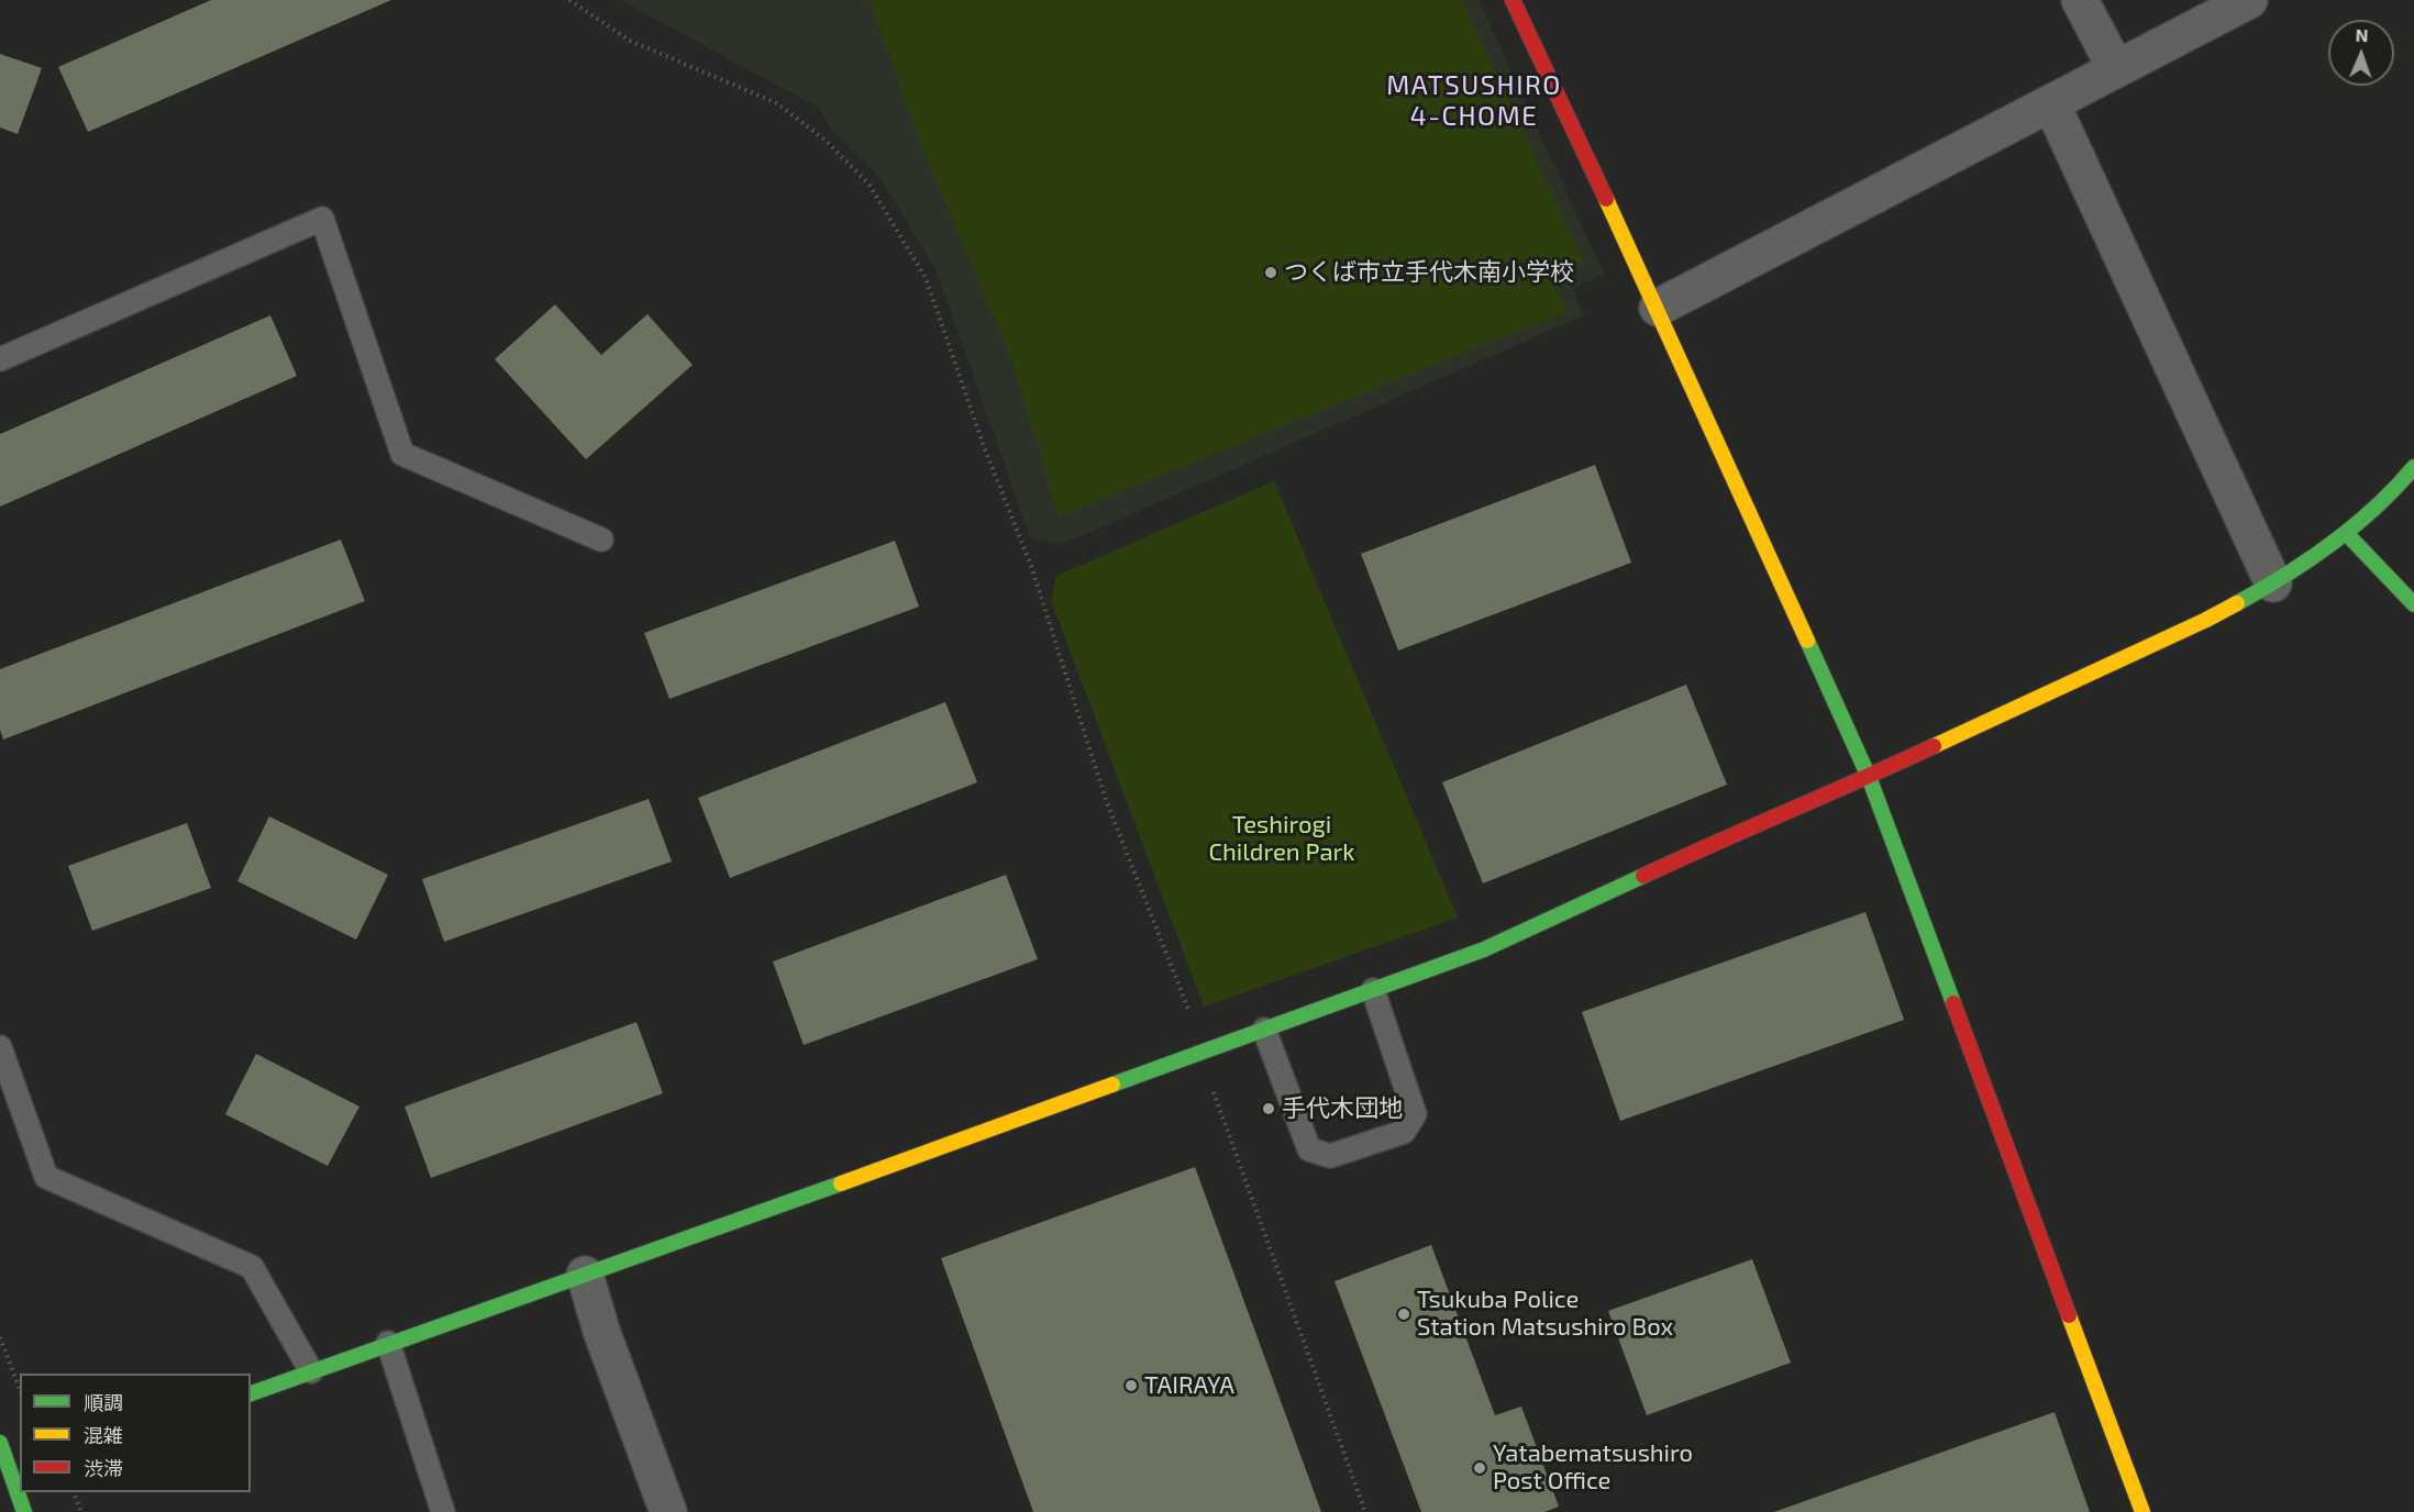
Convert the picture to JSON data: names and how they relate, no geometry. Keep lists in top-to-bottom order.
{
  "districts": ["MATSUSHIRO 4-CHOME"],
  "parks": ["Teshirogi Children Park"],
  "places": [
    "つくば市立手代木南小学校",
    "手代木団地",
    "Tsukuba Police Station Matsushiro Box",
    "TAIRAYA",
    "Yatabematsushiro Post Office"
  ],
  "legend": ["順調", "混雑", "渋滞"],
  "north": "top"
}
